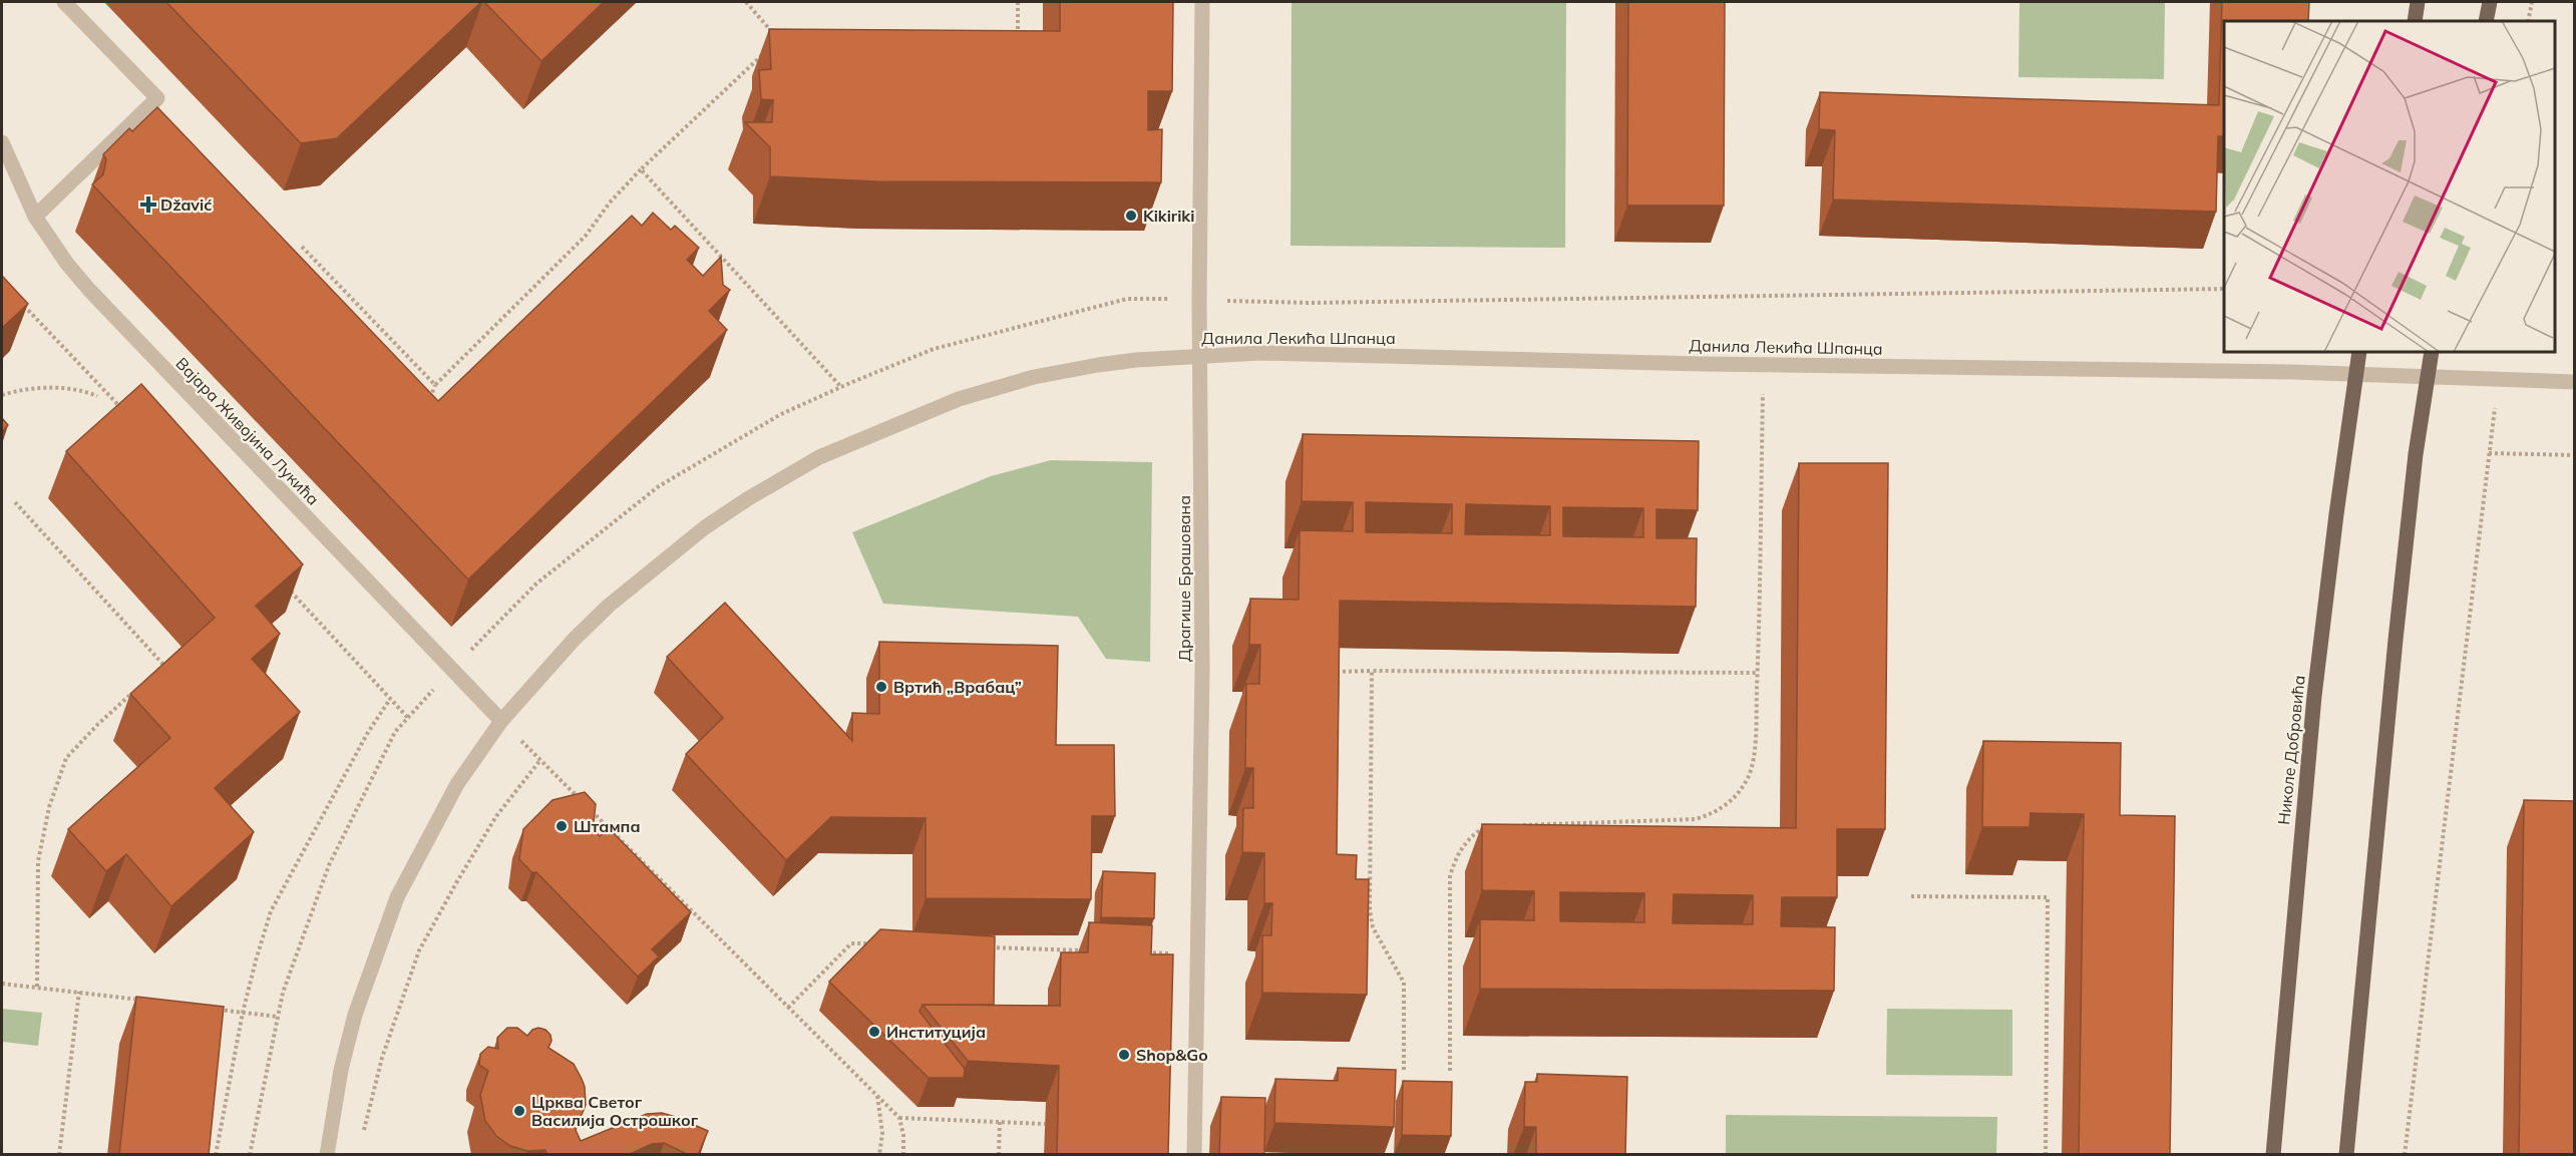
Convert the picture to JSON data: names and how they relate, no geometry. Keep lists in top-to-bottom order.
{
  "streets": {
    "main road": ["Николе Добровића"],
    "street": ["Данила Лекића Шпанца", "Вајара Живојина Лукића", "Драгише Брашована"]
  },
  "crossings": [
    ["Данила Лекића Шпанца", "Вајара Живојина Лукића"],
    ["Данила Лекића Шпанца", "Драгише Брашована"],
    ["Данила Лекића Шпанца", "Николе Добровића"]
  ],
  "places": {
    "health": ["Džavić"],
    "other": [
      "Kikiriki",
      "Вртић „Врабац”",
      "Штампа",
      "Институција",
      "Shop&Go",
      "Црква Светог Василија Острошког"
    ]
  }
}
